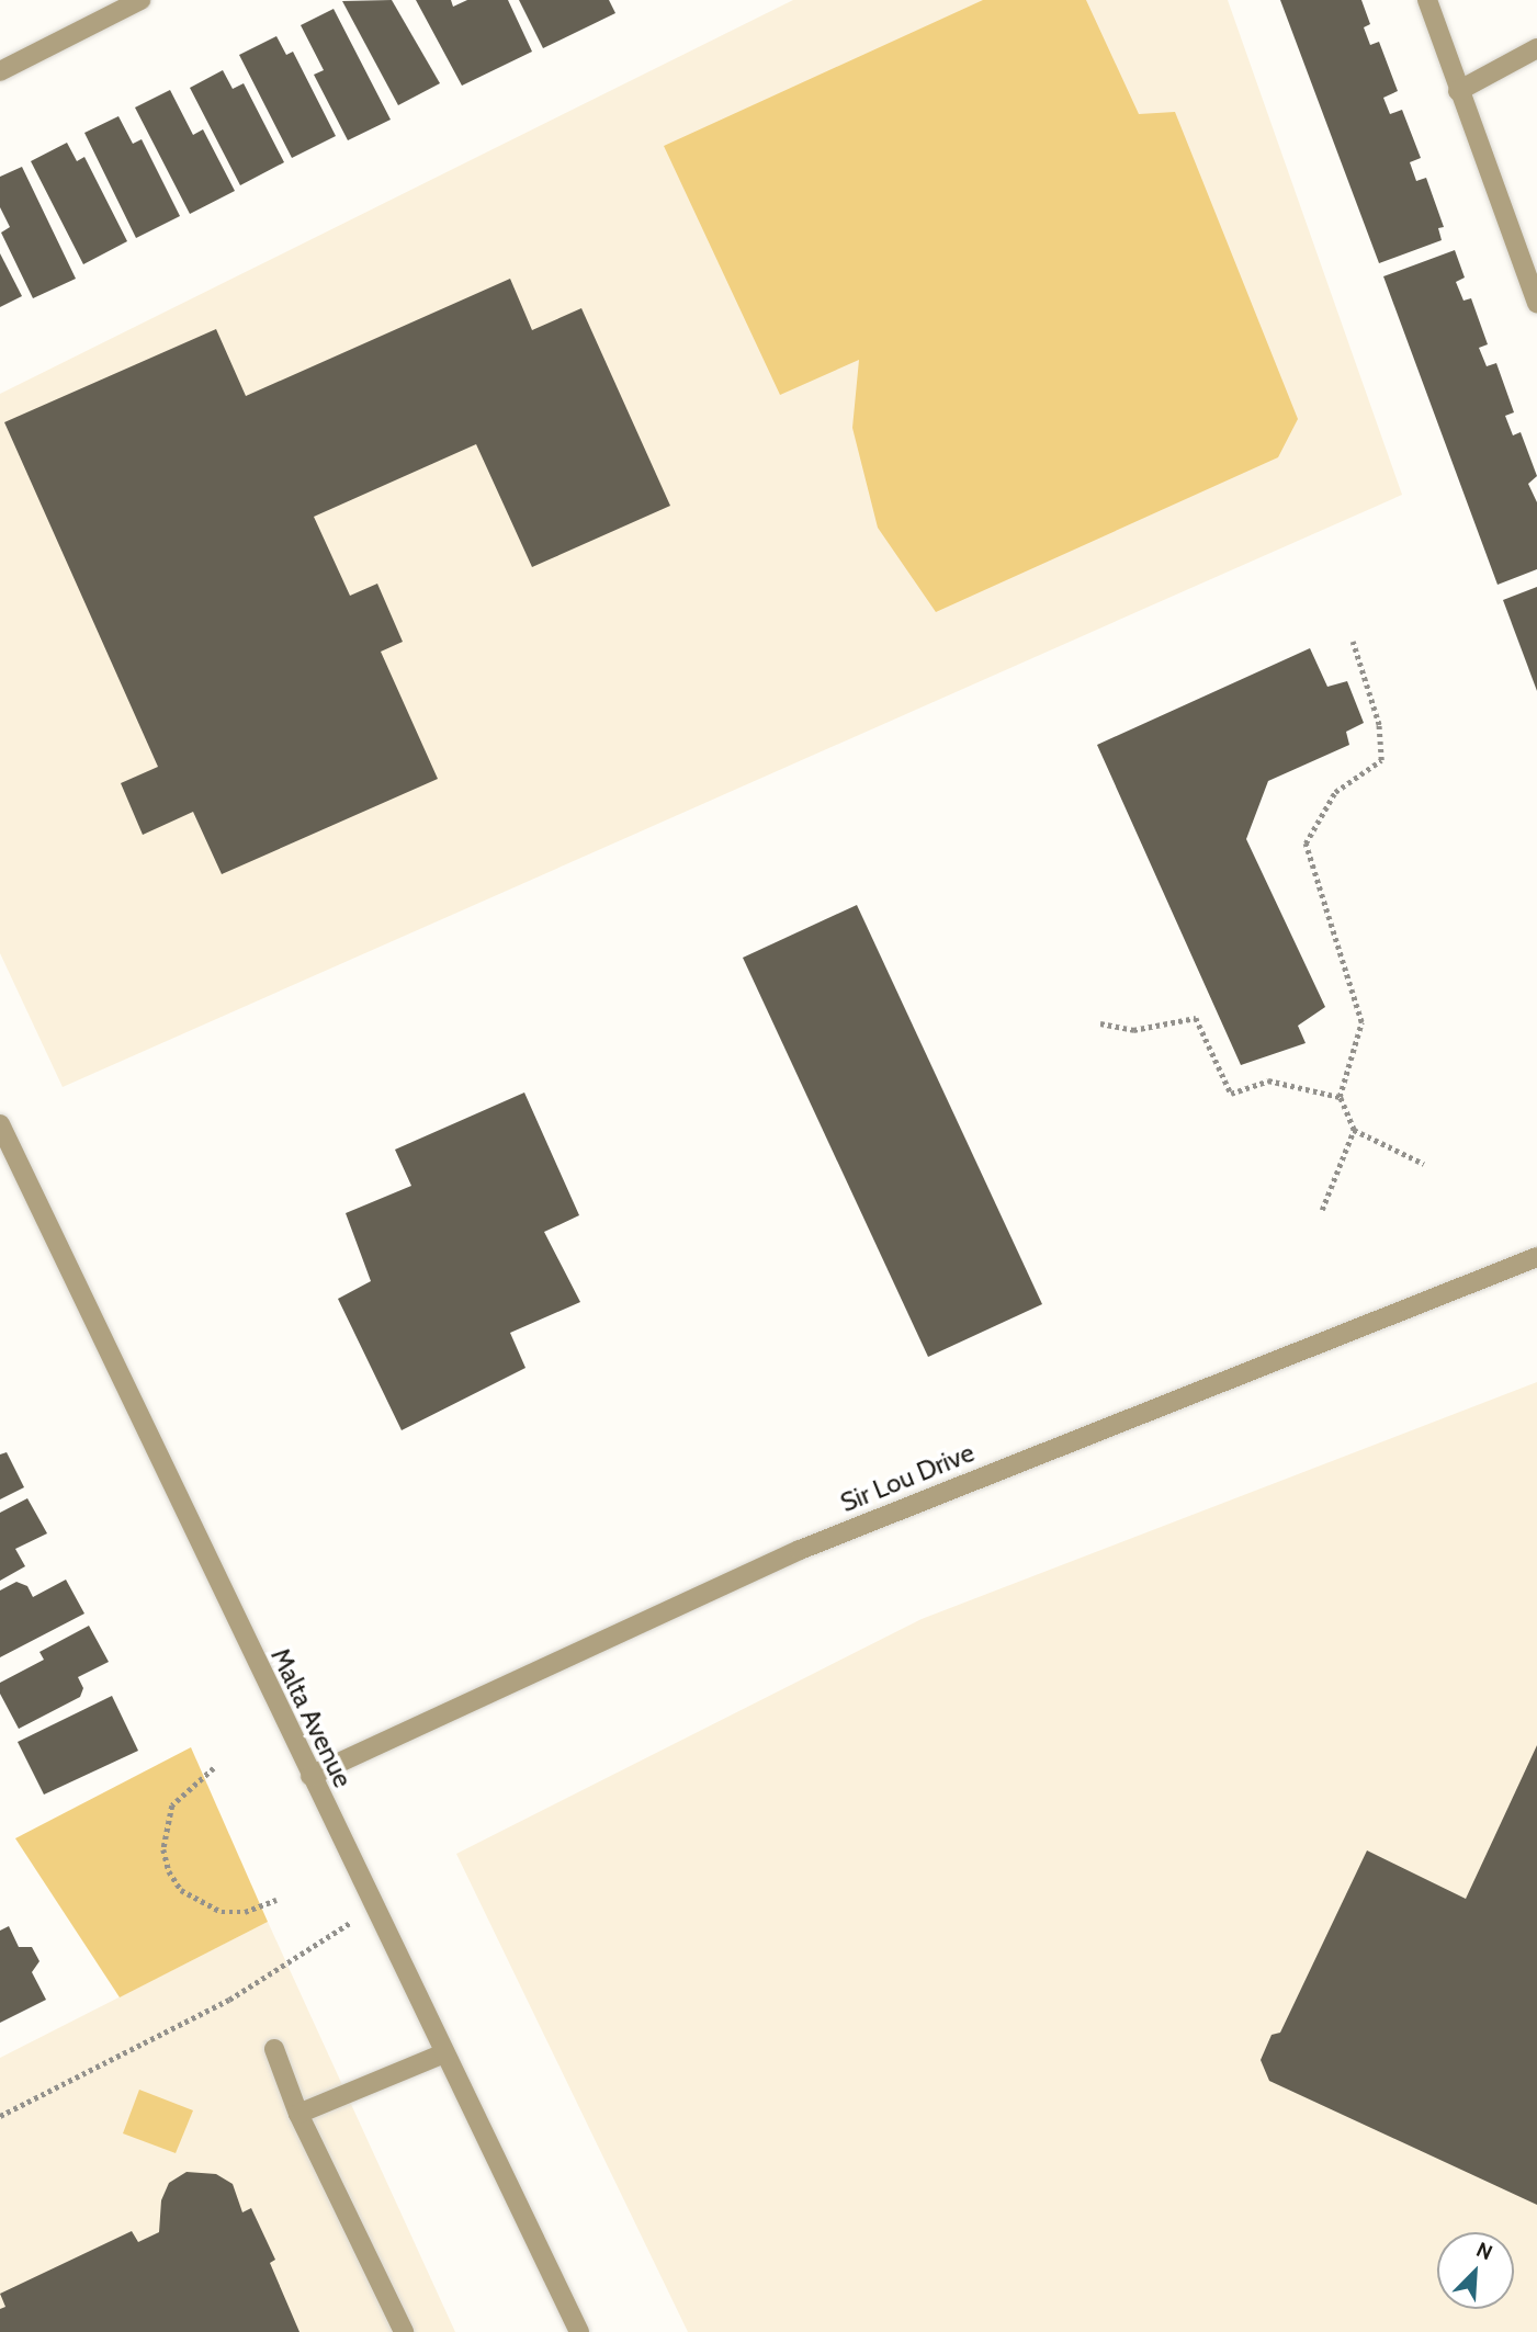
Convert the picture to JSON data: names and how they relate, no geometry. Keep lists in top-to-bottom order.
{
  "streets": {
    "street": ["Sir Lou Drive", "Malta Avenue"]
  },
  "crossings": [
    ["Sir Lou Drive", "Malta Avenue"]
  ],
  "north": "top right"
}
